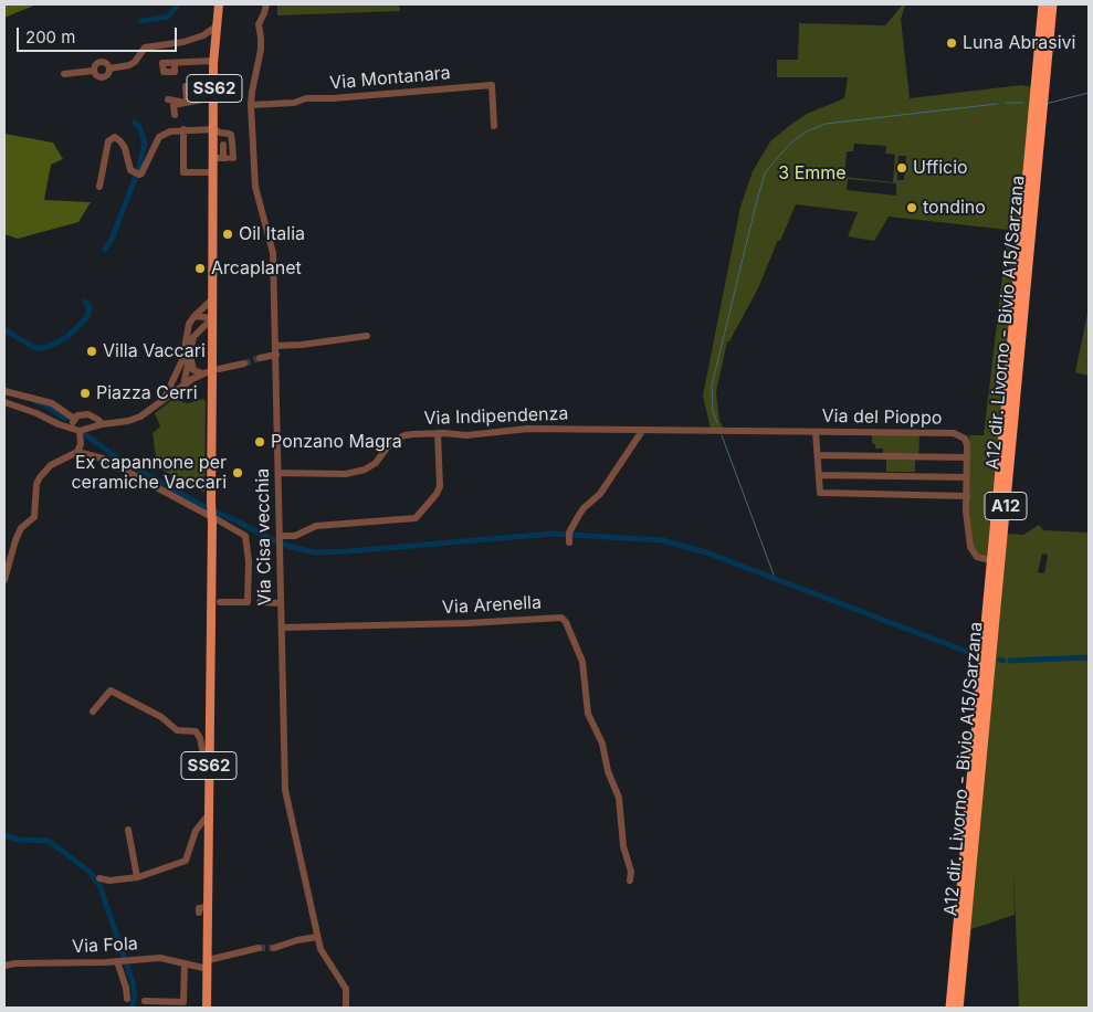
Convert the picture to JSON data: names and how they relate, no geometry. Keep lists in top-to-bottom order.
{
  "streets": {
    "highway": ["A12 dir. Livorno - Bivio A15/Sarzana", "A12"],
    "main road": ["SS62"],
    "street": [
      "Via Montanara",
      "Via Indipendenza",
      "Via del Pioppo",
      "Via Cisa vecchia",
      "Via Arenella",
      "Via Fola"
    ]
  },
  "crossings": [
    ["Via Montanara", "Via Cisa vecchia"],
    ["SS62", "Via Fola"],
    ["Via Indipendenza", "Via del Pioppo"],
    ["Via Indipendenza", "Via Cisa vecchia"],
    ["Via Cisa vecchia", "Via Arenella"]
  ],
  "parks": ["3 Emme"],
  "places": [
    "Luna Abrasivi",
    "Ufficio",
    "tondino",
    "Oil Italia",
    "Arcaplanet",
    "Villa Vaccari",
    "Piazza Cerri",
    "Ponzano Magra",
    "Ex capannone per ceramiche Vaccari"
  ],
  "scale_bar": "200 m"
}
